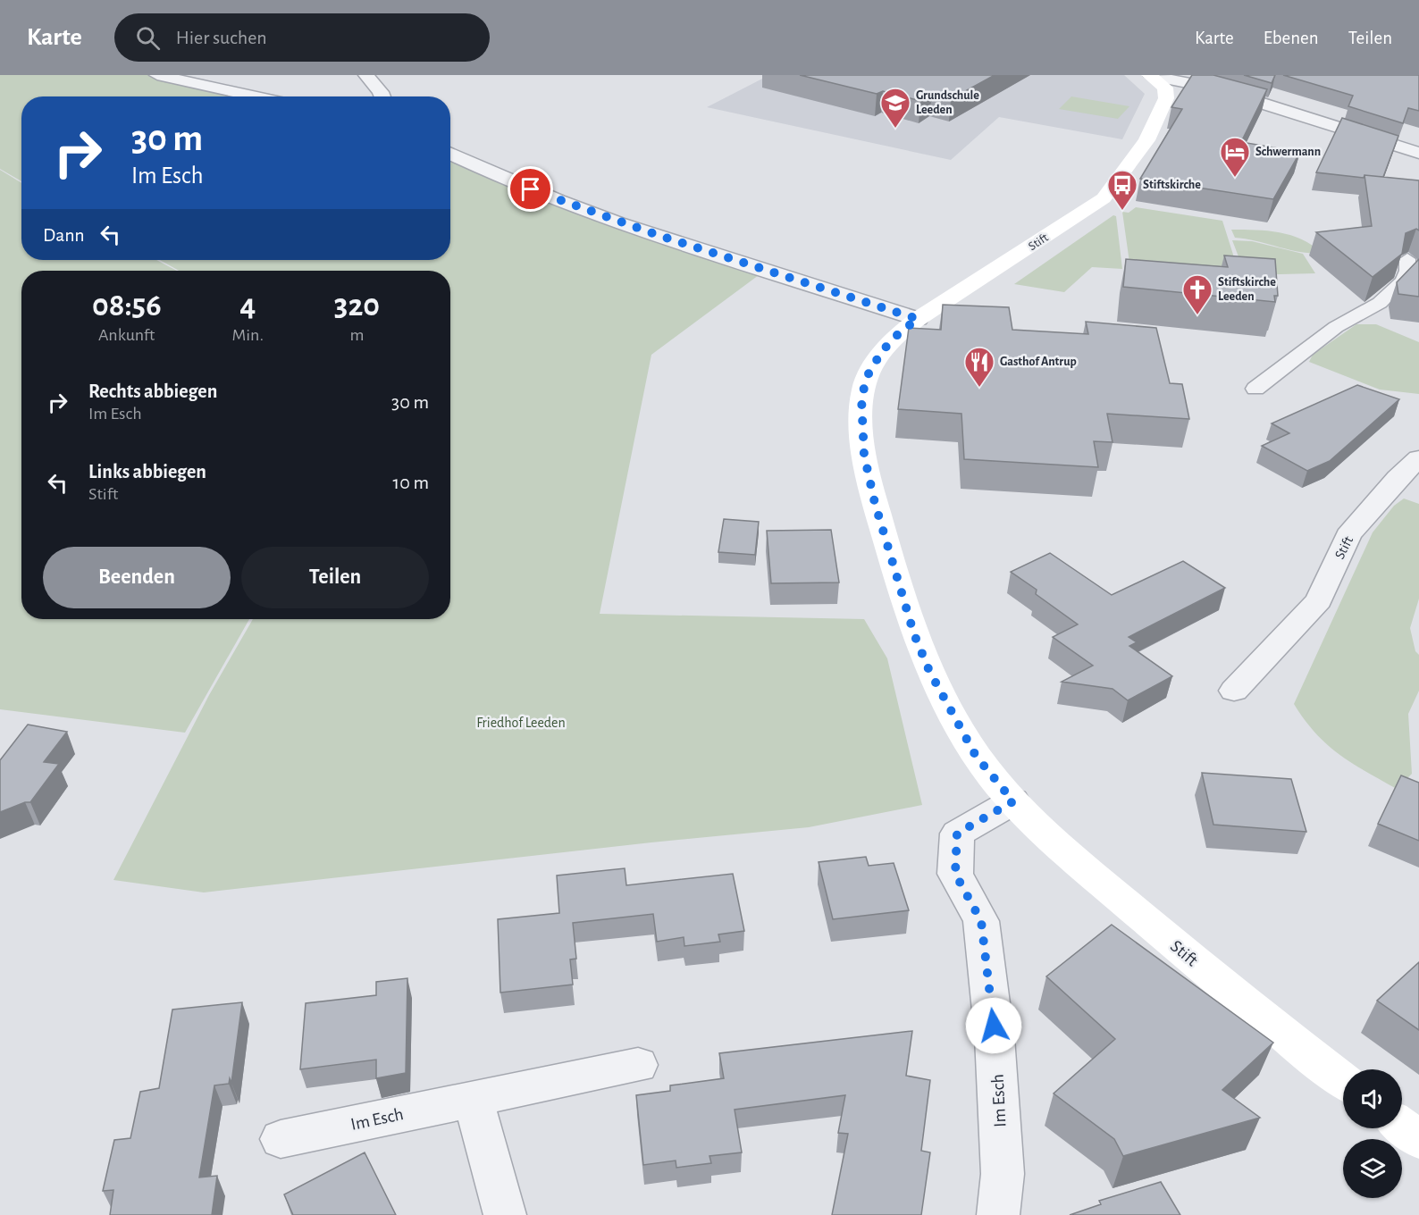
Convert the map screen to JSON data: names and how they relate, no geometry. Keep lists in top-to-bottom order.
{
  "streets": {
    "main road": ["Stift"],
    "street": ["Im Esch"]
  },
  "crossings": [
    ["Stift", "Im Esch"]
  ],
  "parks": ["Friedhof Leeden"],
  "places": {
    "school or university": ["Grundschule Leeden"],
    "hotel": ["Schwermann"],
    "bus stop": ["Stiftskirche"],
    "church": ["Stiftskirche Leeden"],
    "restaurant": ["Gasthof Antrup"]
  },
  "page": {
    "header": "Karte",
    "search": "Hier suchen",
    "nav": ["Karte", "Ebenen", "Teilen"],
    "turn": ["30 m", "Im Esch"],
    "then": "Dann",
    "eta": [
      "08:56",
      "Ankunft",
      "4",
      "Min.",
      "320",
      "m"
    ],
    "list": [
      {
        "name": "Rechts abbiegen",
        "note": "Im Esch",
        "value": "30 m"
      },
      {
        "name": "Links abbiegen",
        "note": "Stift",
        "value": "10 m"
      }
    ],
    "buttons": ["Beenden", "Teilen"]
  }
}
